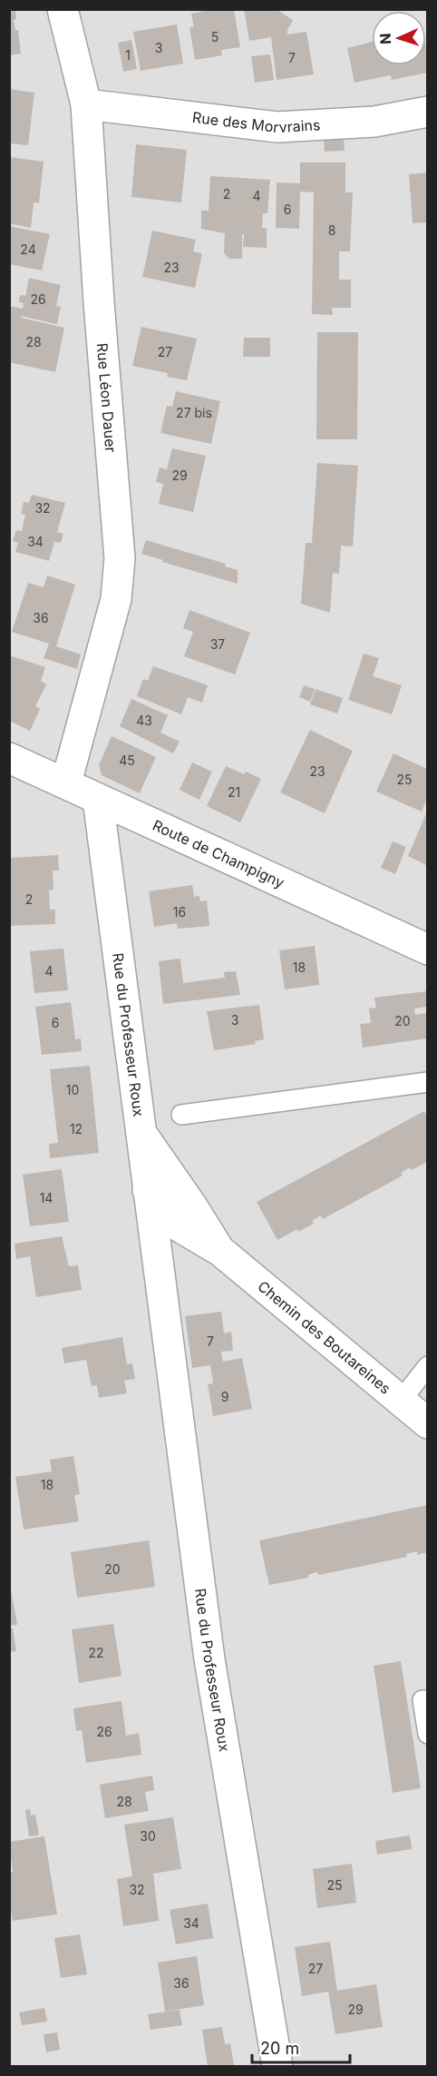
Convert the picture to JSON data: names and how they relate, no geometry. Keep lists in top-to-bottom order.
{
  "streets": {
    "street": [
      "Rue des Morvrains",
      "Rue Léon Dauer",
      "Route de Champigny",
      "Rue du Professeur Roux",
      "Chemin des Boutareines"
    ]
  },
  "crossings": [
    ["Rue des Morvrains", "Rue Léon Dauer"],
    ["Rue Léon Dauer", "Route de Champigny"],
    ["Route de Champigny", "Rue du Professeur Roux"],
    ["Rue du Professeur Roux", "Chemin des Boutareines"]
  ],
  "house_numbers": [
    "5",
    "3",
    "1",
    "7",
    "2",
    "4",
    "6",
    "8",
    "24",
    "23",
    "26",
    "28",
    "27",
    "27 bis",
    "29",
    "32",
    "34",
    "36",
    "37",
    "43",
    "45",
    "23",
    "25",
    "21",
    "2",
    "16",
    "18",
    "4",
    "3",
    "20",
    "6",
    "10",
    "12",
    "14",
    "7",
    "9",
    "18",
    "20",
    "22",
    "26",
    "28",
    "30",
    "25",
    "32",
    "34",
    "27",
    "36",
    "29"
  ],
  "scale_bar": "20 m",
  "north": "left"
}
